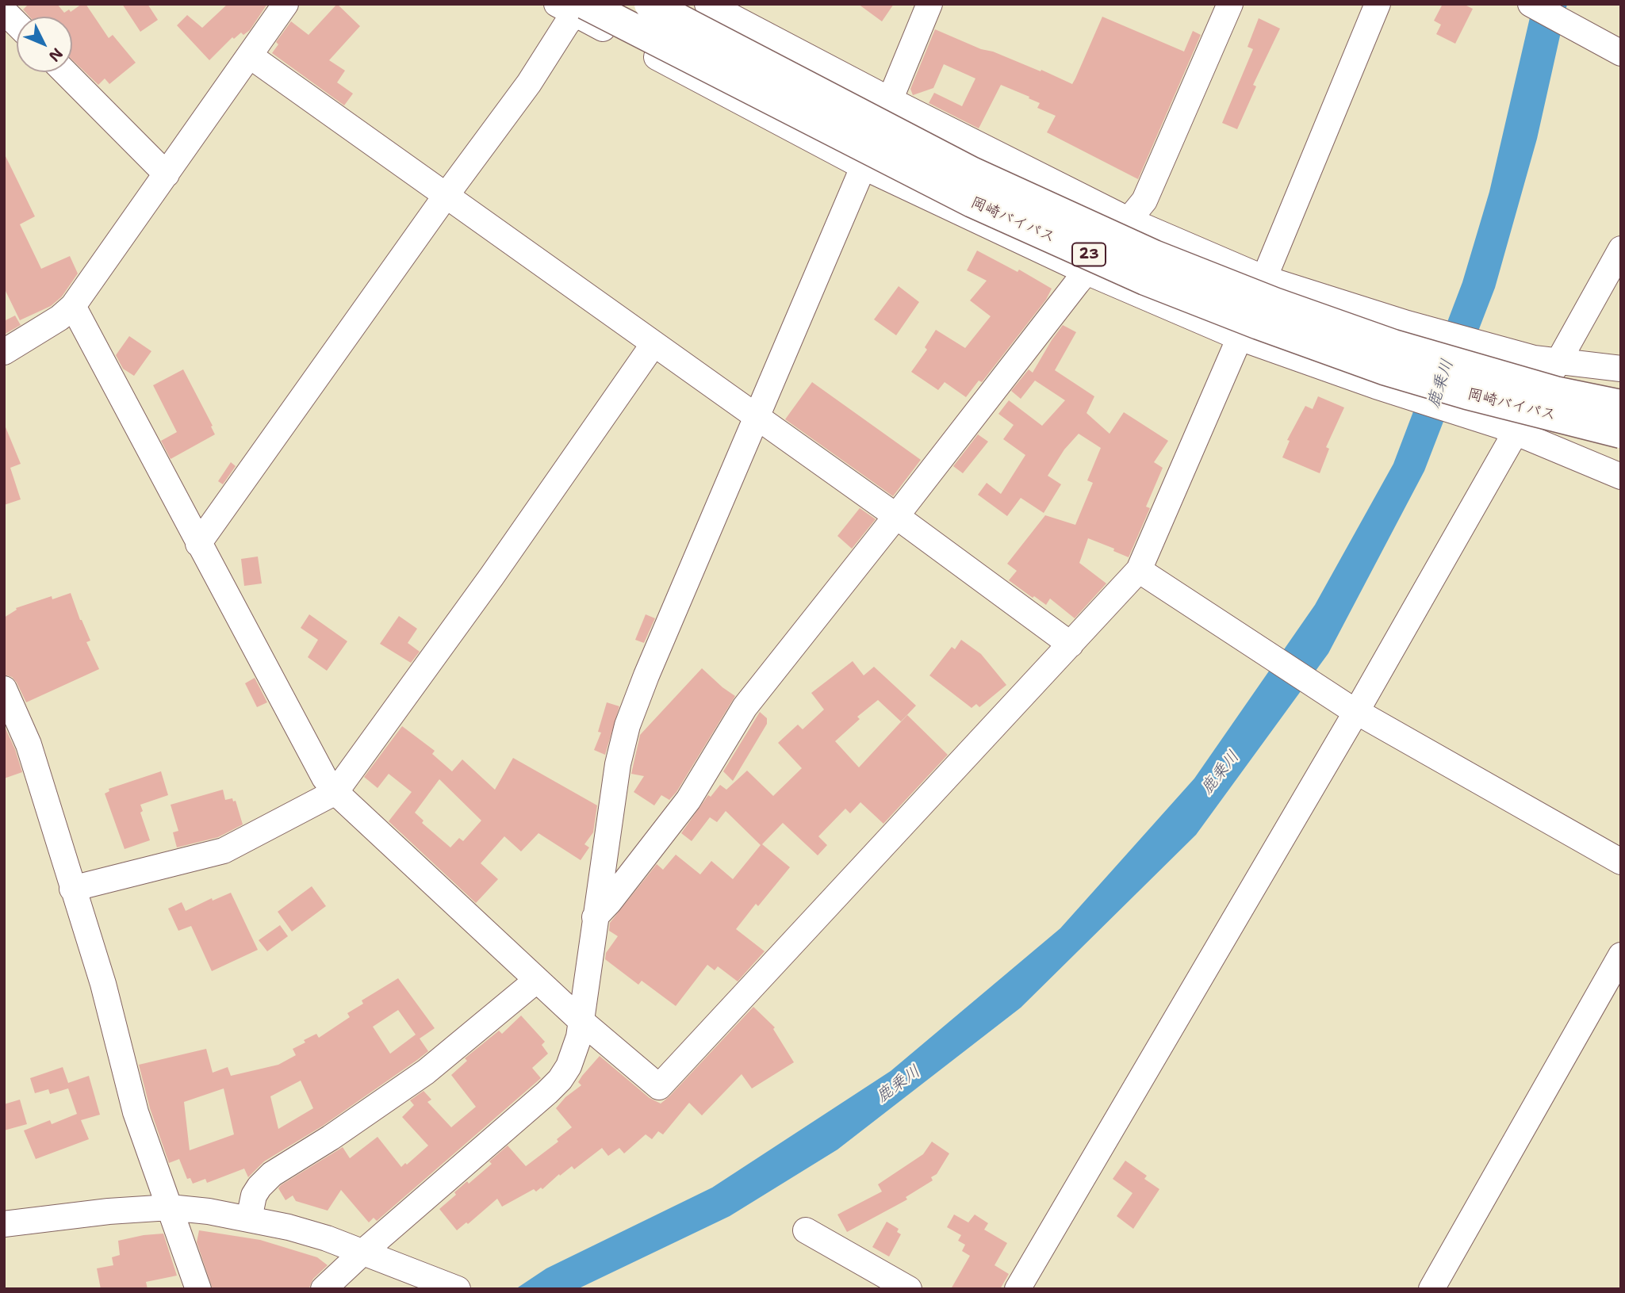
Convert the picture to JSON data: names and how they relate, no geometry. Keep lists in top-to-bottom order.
{
  "streets": {
    "highway": ["岡崎バイパス", "23"]
  },
  "water": ["鹿乗川"],
  "north": "bottom right"
}
